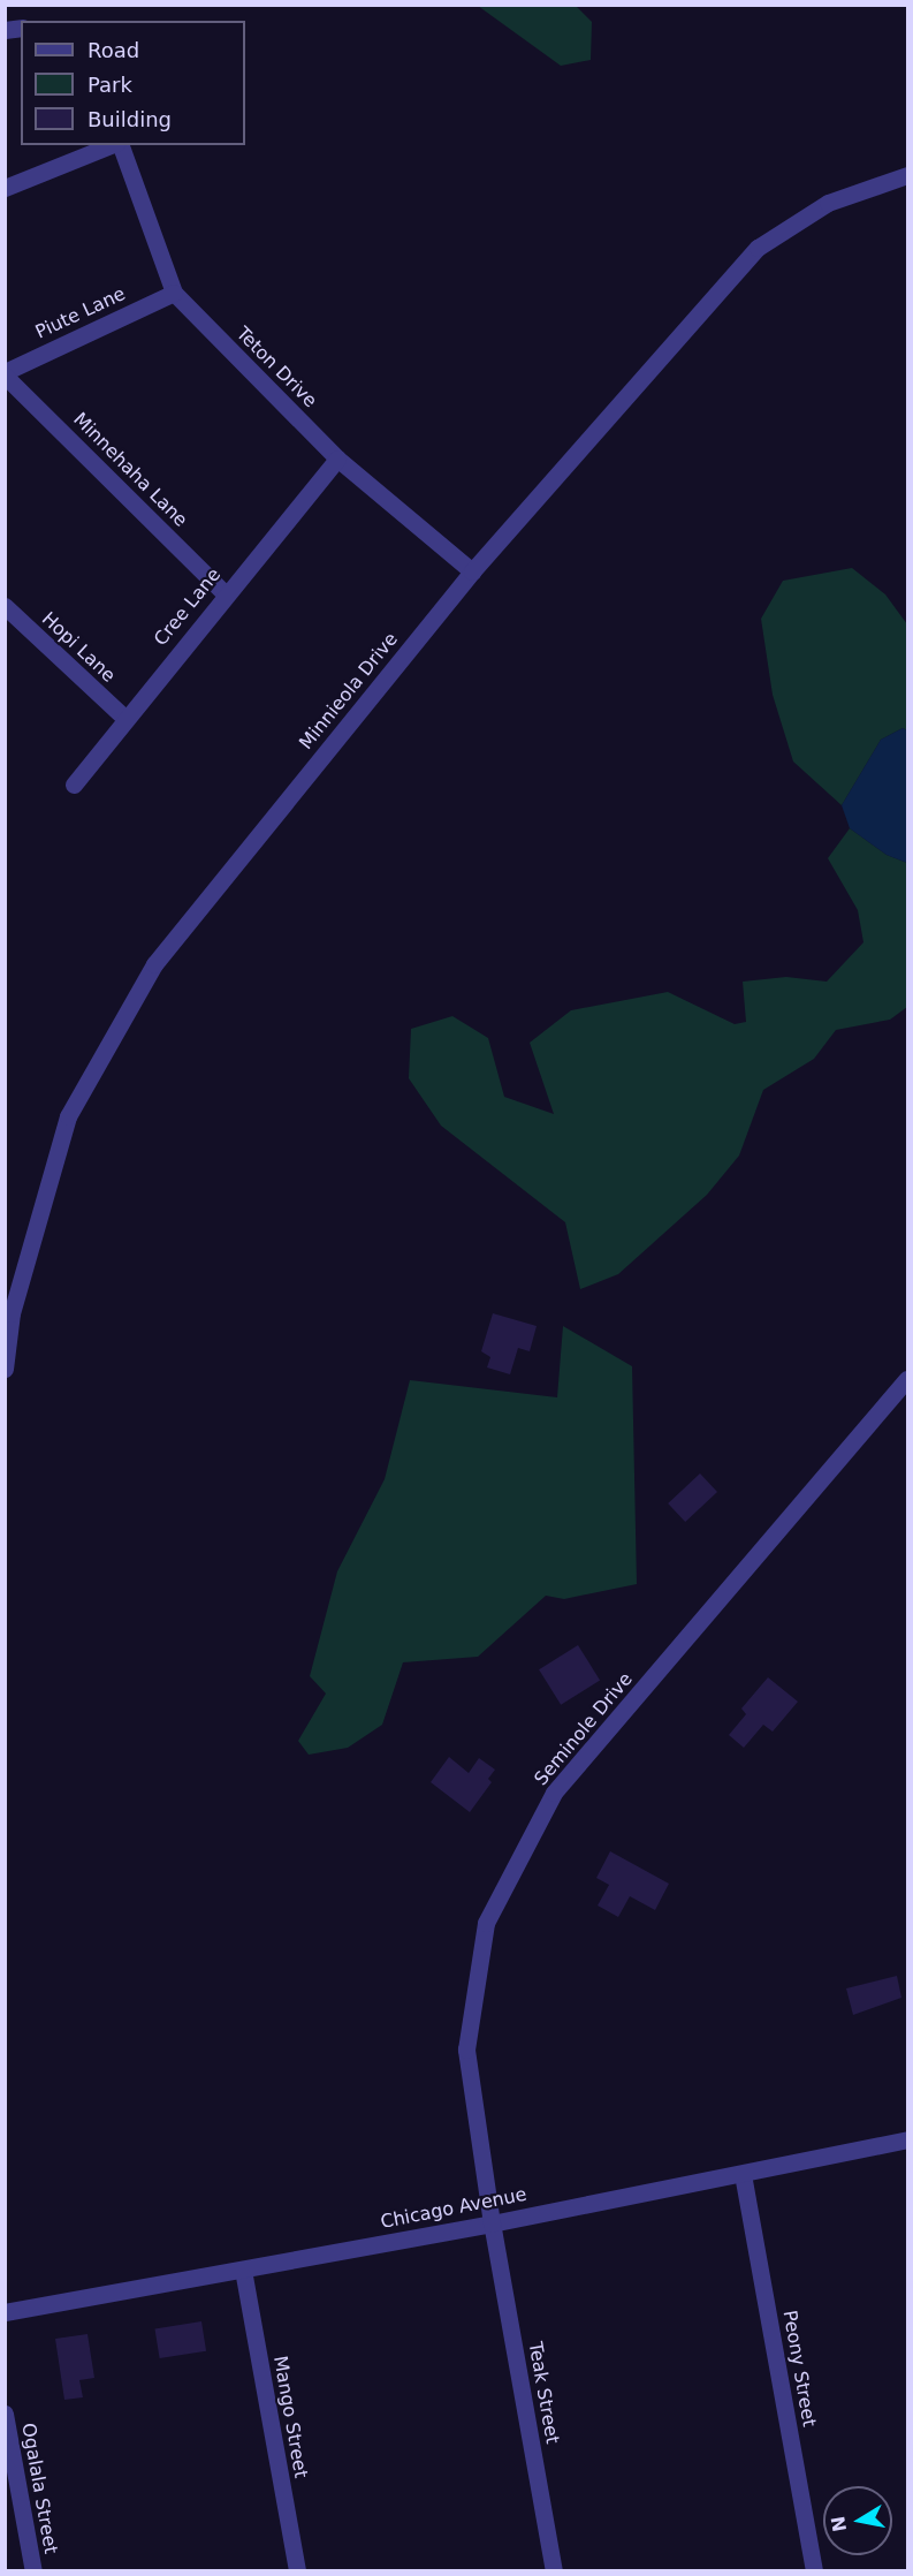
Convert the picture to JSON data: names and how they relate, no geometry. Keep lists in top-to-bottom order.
{
  "streets": {
    "street": [
      "Piute Lane",
      "Teton Drive",
      "Minnehaha Lane",
      "Cree Lane",
      "Hopi Lane",
      "Minnieola Drive",
      "Seminole Drive",
      "Chicago Avenue",
      "Peony Street",
      "Teak Street",
      "Mango Street",
      "Ogalala Street"
    ]
  },
  "crossings": [
    ["Piute Lane", "Teton Drive"],
    ["Piute Lane", "Minnehaha Lane"],
    ["Teton Drive", "Cree Lane"],
    ["Teton Drive", "Minnieola Drive"],
    ["Minnehaha Lane", "Cree Lane"],
    ["Cree Lane", "Hopi Lane"],
    ["Seminole Drive", "Chicago Avenue"],
    ["Seminole Drive", "Teak Street"],
    ["Chicago Avenue", "Peony Street"],
    ["Chicago Avenue", "Teak Street"],
    ["Chicago Avenue", "Mango Street"]
  ],
  "legend": ["Road", "Park", "Building"],
  "north": "left"
}
